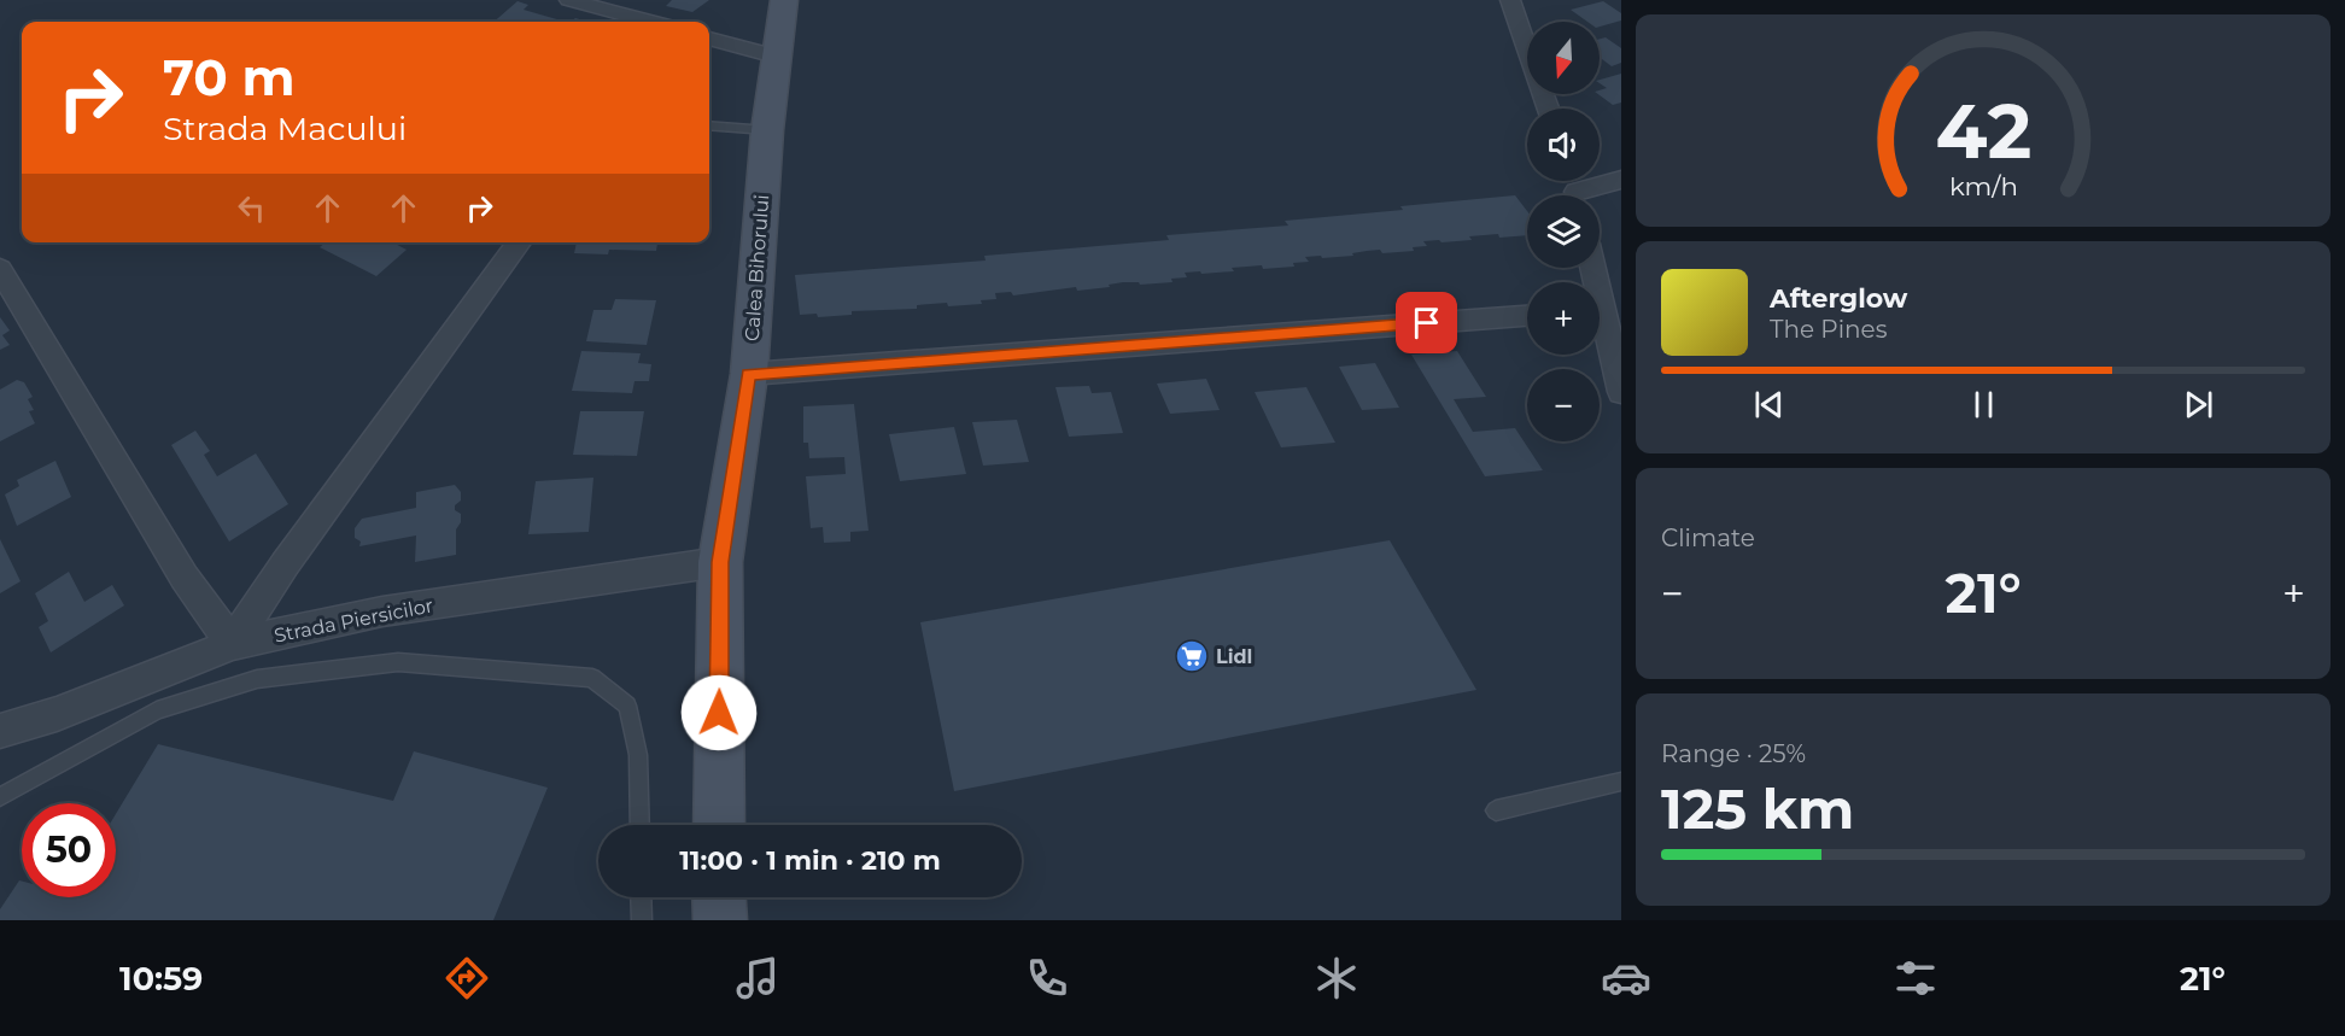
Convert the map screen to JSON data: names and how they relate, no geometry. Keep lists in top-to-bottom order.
{
  "streets": {
    "main road": ["Calea Bihorului"],
    "street": ["Strada Piersicilor"]
  },
  "crossings": [
    ["Calea Bihorului", "Strada Piersicilor"]
  ],
  "places": {
    "supermarket": ["Lidl"]
  },
  "north": "bottom",
  "page": {
    "map_buttons": ["+", "−"],
    "turn": ["70 m", "Strada Macului"],
    "song": ["Afterglow", "The Pines"],
    "tile": [
      "Climate",
      ["Range · 25%", "125 km"]
    ],
    "heat": ["−", "21°", "+"],
    "limit": "50",
    "trip": "11:00 · 1 min · 210 m",
    "tabs": ["10:59", "21°"],
    "gauge": ["42", "km/h"]
  }
}
